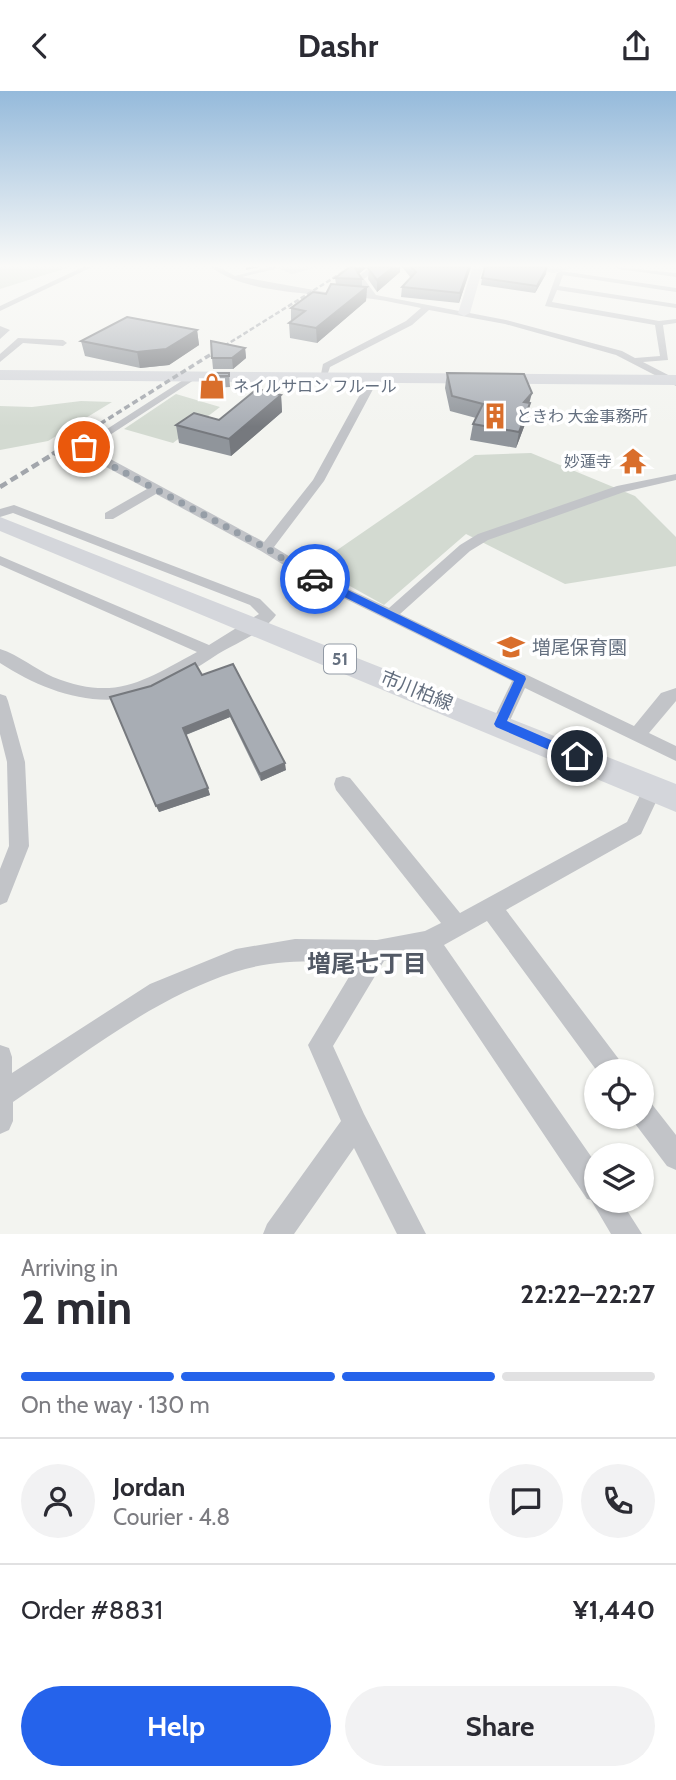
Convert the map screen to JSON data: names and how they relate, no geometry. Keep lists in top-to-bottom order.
{
  "streets": {
    "main road": ["51", "市川柏線"]
  },
  "districts": ["増尾七丁目"],
  "places": {
    "shop": ["ネイルサロン フルール"],
    "building": ["ときわ 大金事務所"],
    "temple": ["妙蓮寺"],
    "school or university": ["増尾保育園"]
  },
  "page": {
    "header": "Dashr",
    "heading": ["2 min", "Arriving in", "22:22–22:27"],
    "panel": [
      "Jordan",
      "Courier · 4.8",
      "Order #8831",
      "¥1,440"
    ],
    "bar": "On the way · 130 m",
    "buttons": ["Help", "Share"]
  }
}
